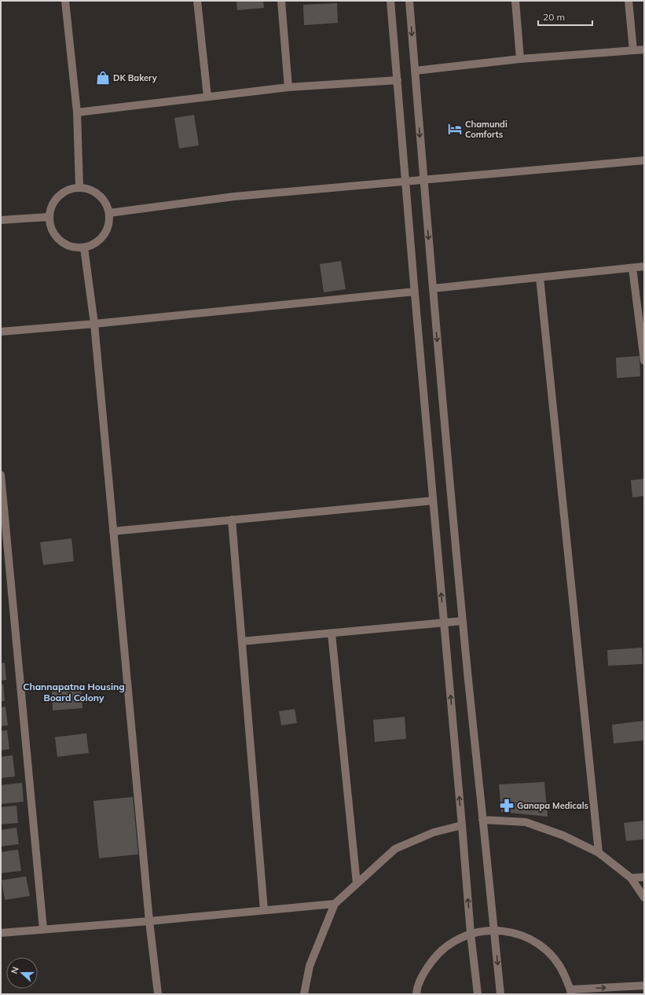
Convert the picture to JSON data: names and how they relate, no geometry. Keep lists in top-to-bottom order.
{
  "districts": ["Channapatna Housing Board Colony"],
  "places": {
    "shop": ["DK Bakery"],
    "hotel": ["Chamundi Comforts"],
    "pharmacy": ["Ganapa Medicals"]
  },
  "scale_bar": "20 m",
  "north": "left"
}
